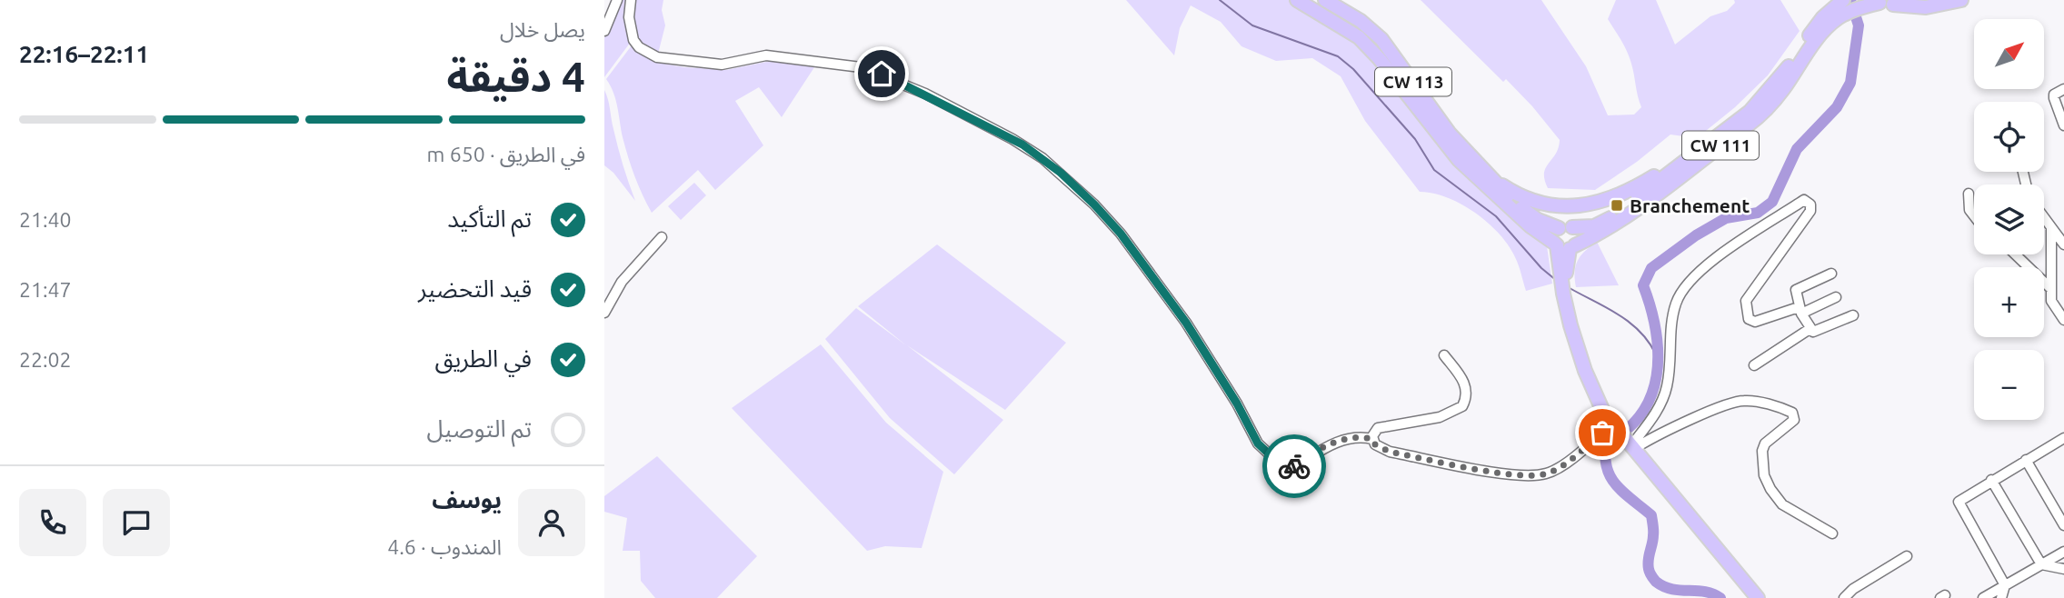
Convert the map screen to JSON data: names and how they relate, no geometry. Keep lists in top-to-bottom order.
{
  "streets": {
    "highway": ["CW 113", "CW 111"]
  },
  "places": {
    "transit": ["Branchement"]
  },
  "north": "top right",
  "page": {
    "heading": ["4 دقيقة", "يصل خلال", "22:11–22:16"],
    "panel": ["يوسف", "المندوب · 4.6"],
    "map_buttons": ["+", "−"],
    "bar": "في الطريق · 650 m",
    "list": [
      ["تم التأكيد", "21:40"],
      ["قيد التحضير", "21:47"],
      ["في الطريق", "22:02"],
      "تم التوصيل"
    ]
  }
}
